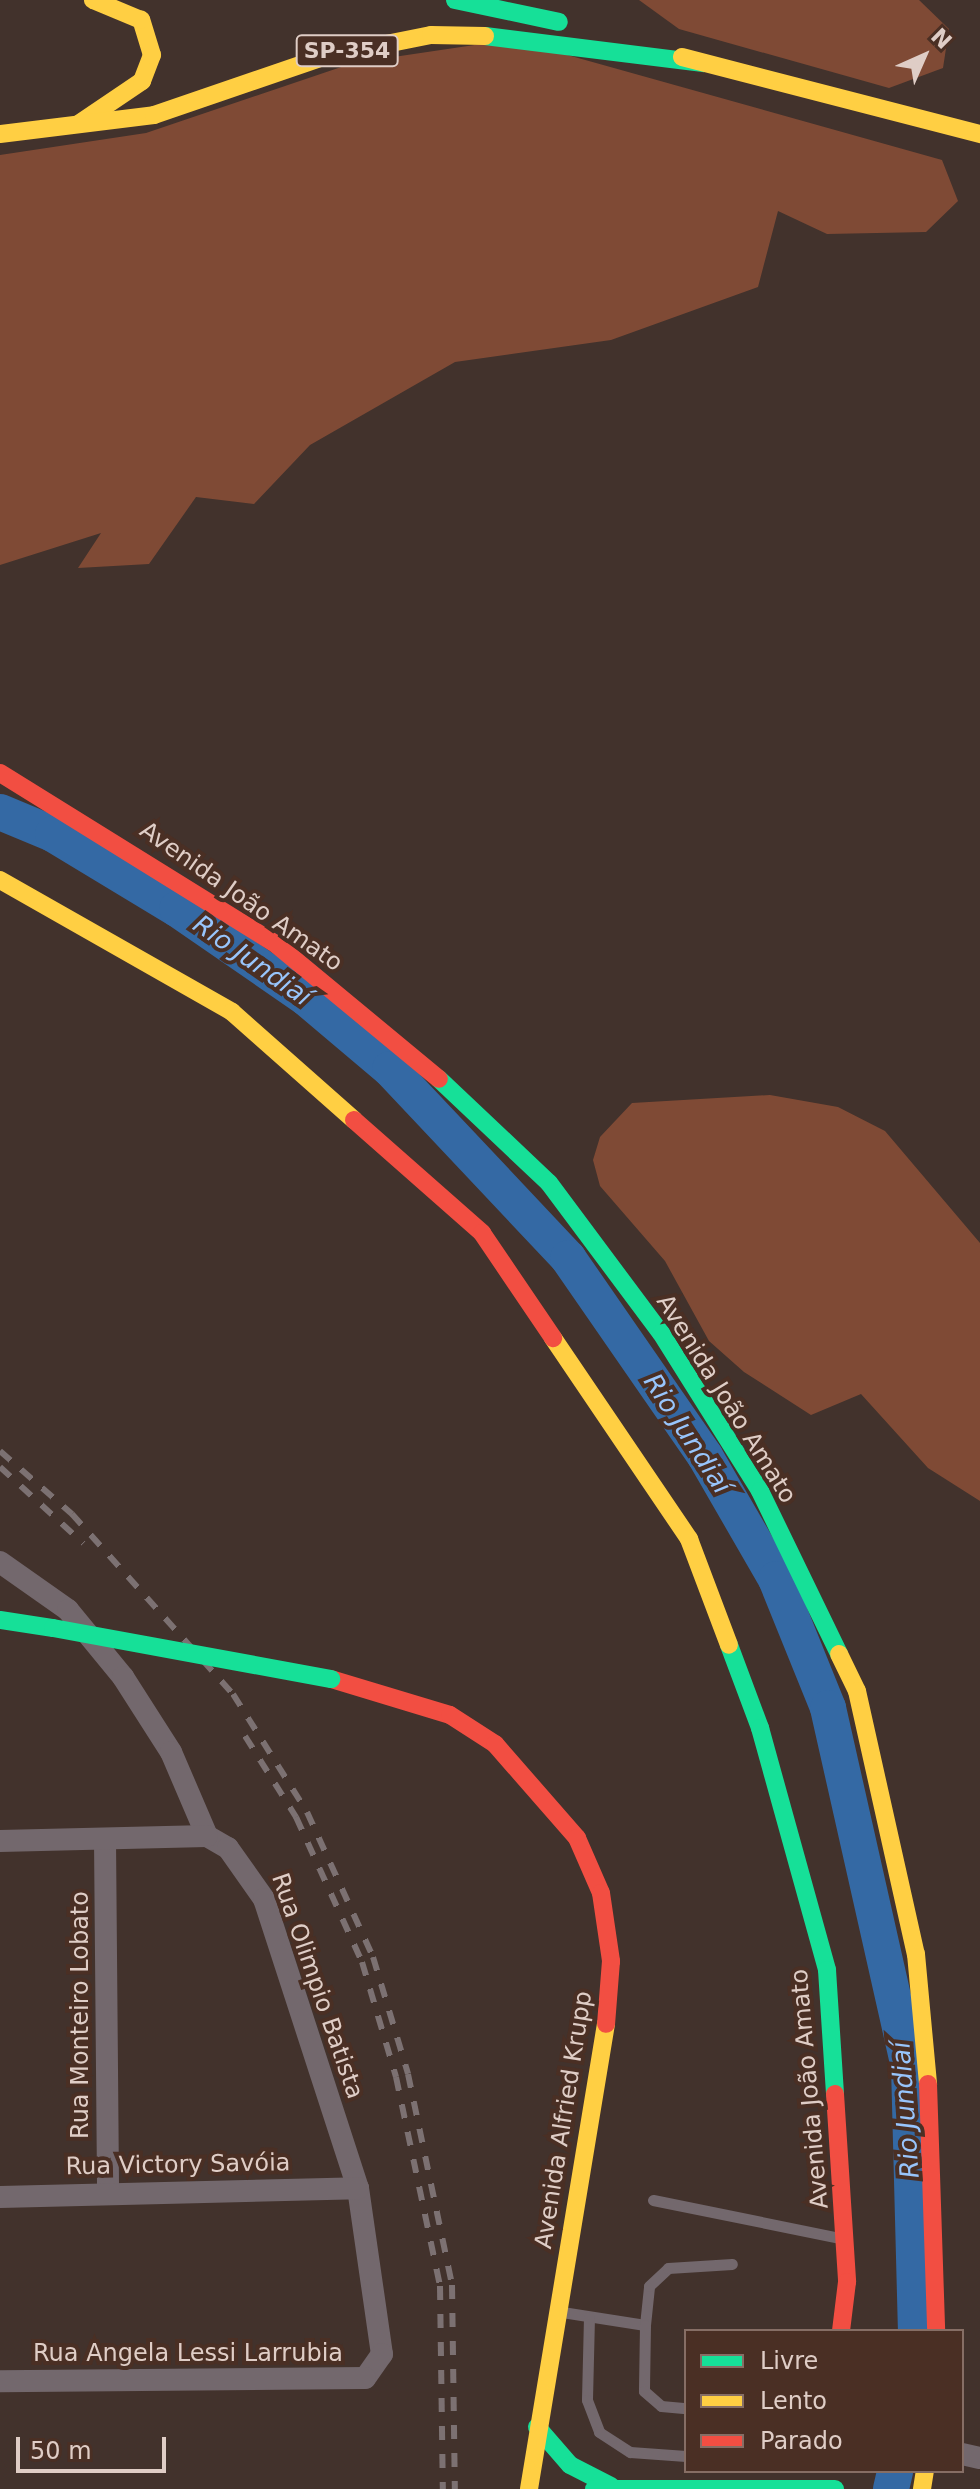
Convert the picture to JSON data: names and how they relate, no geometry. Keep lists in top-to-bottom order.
{
  "streets": {
    "main road": ["SP-354", "Avenida João Amato", "Avenida Alfried Krupp"],
    "street": [
      "Rua Olimpio Batista",
      "Rua Monteiro Lobato",
      "Rua Victory Savóia",
      "Rua Angela Lessi Larrubia"
    ]
  },
  "crossings": [
    ["Rua Olimpio Batista", "Rua Victory Savóia"],
    ["Rua Olimpio Batista", "Rua Angela Lessi Larrubia"],
    ["Rua Monteiro Lobato", "Rua Victory Savóia"]
  ],
  "water": ["Rio Jundiaí"],
  "legend": ["Livre", "Lento", "Parado"],
  "scale_bar": "50 m",
  "north": "top right"
}
